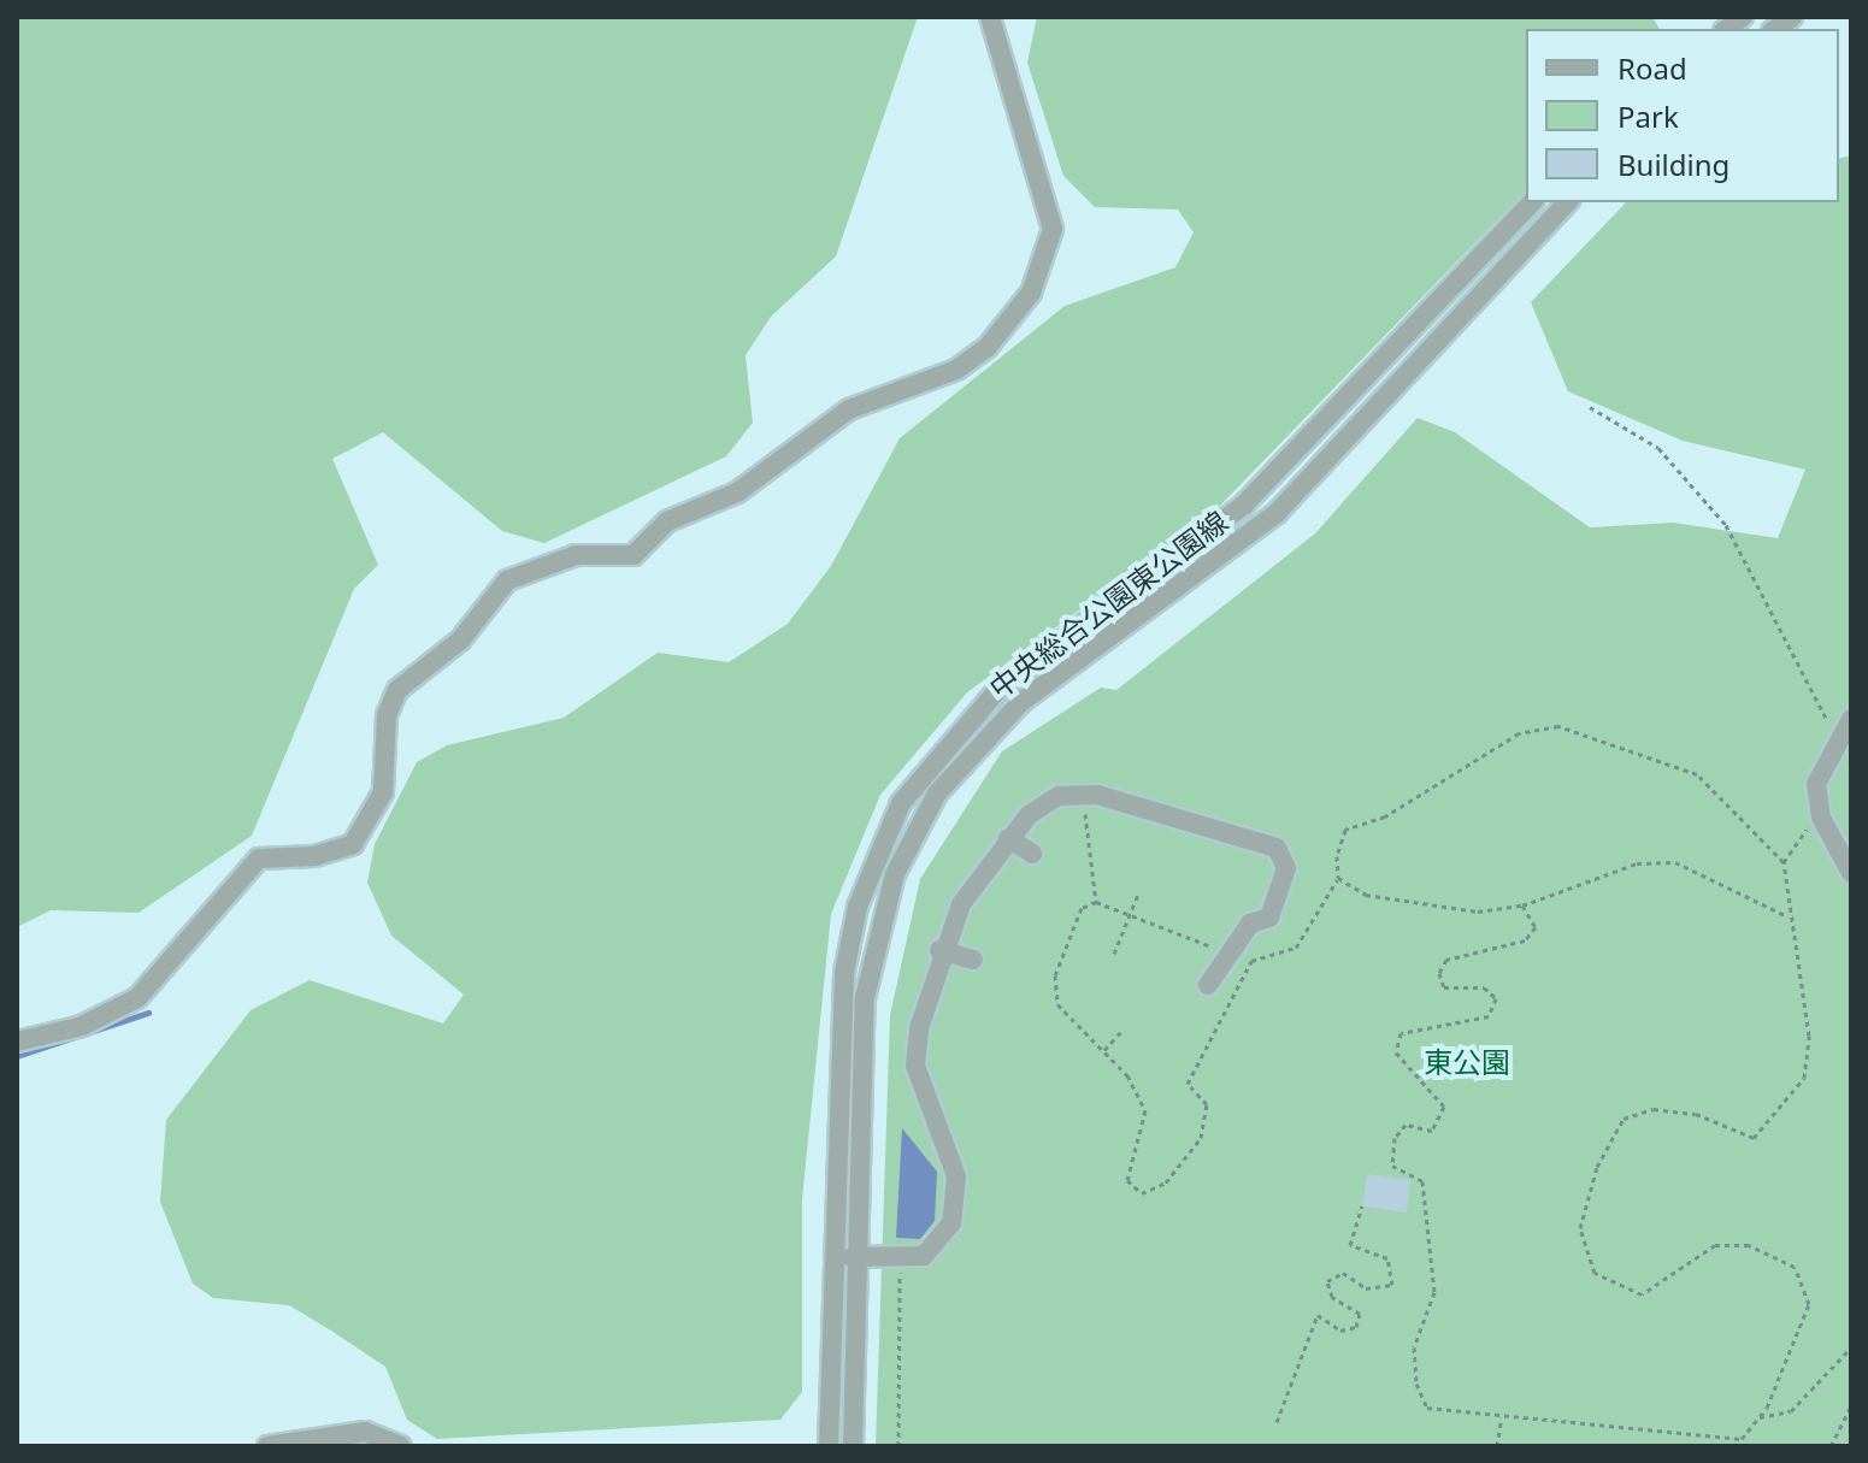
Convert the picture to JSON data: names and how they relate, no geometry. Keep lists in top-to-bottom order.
{
  "streets": {
    "street": ["中央総合公園東公園線"]
  },
  "parks": ["東公園"],
  "legend": ["Road", "Park", "Building"]
}
